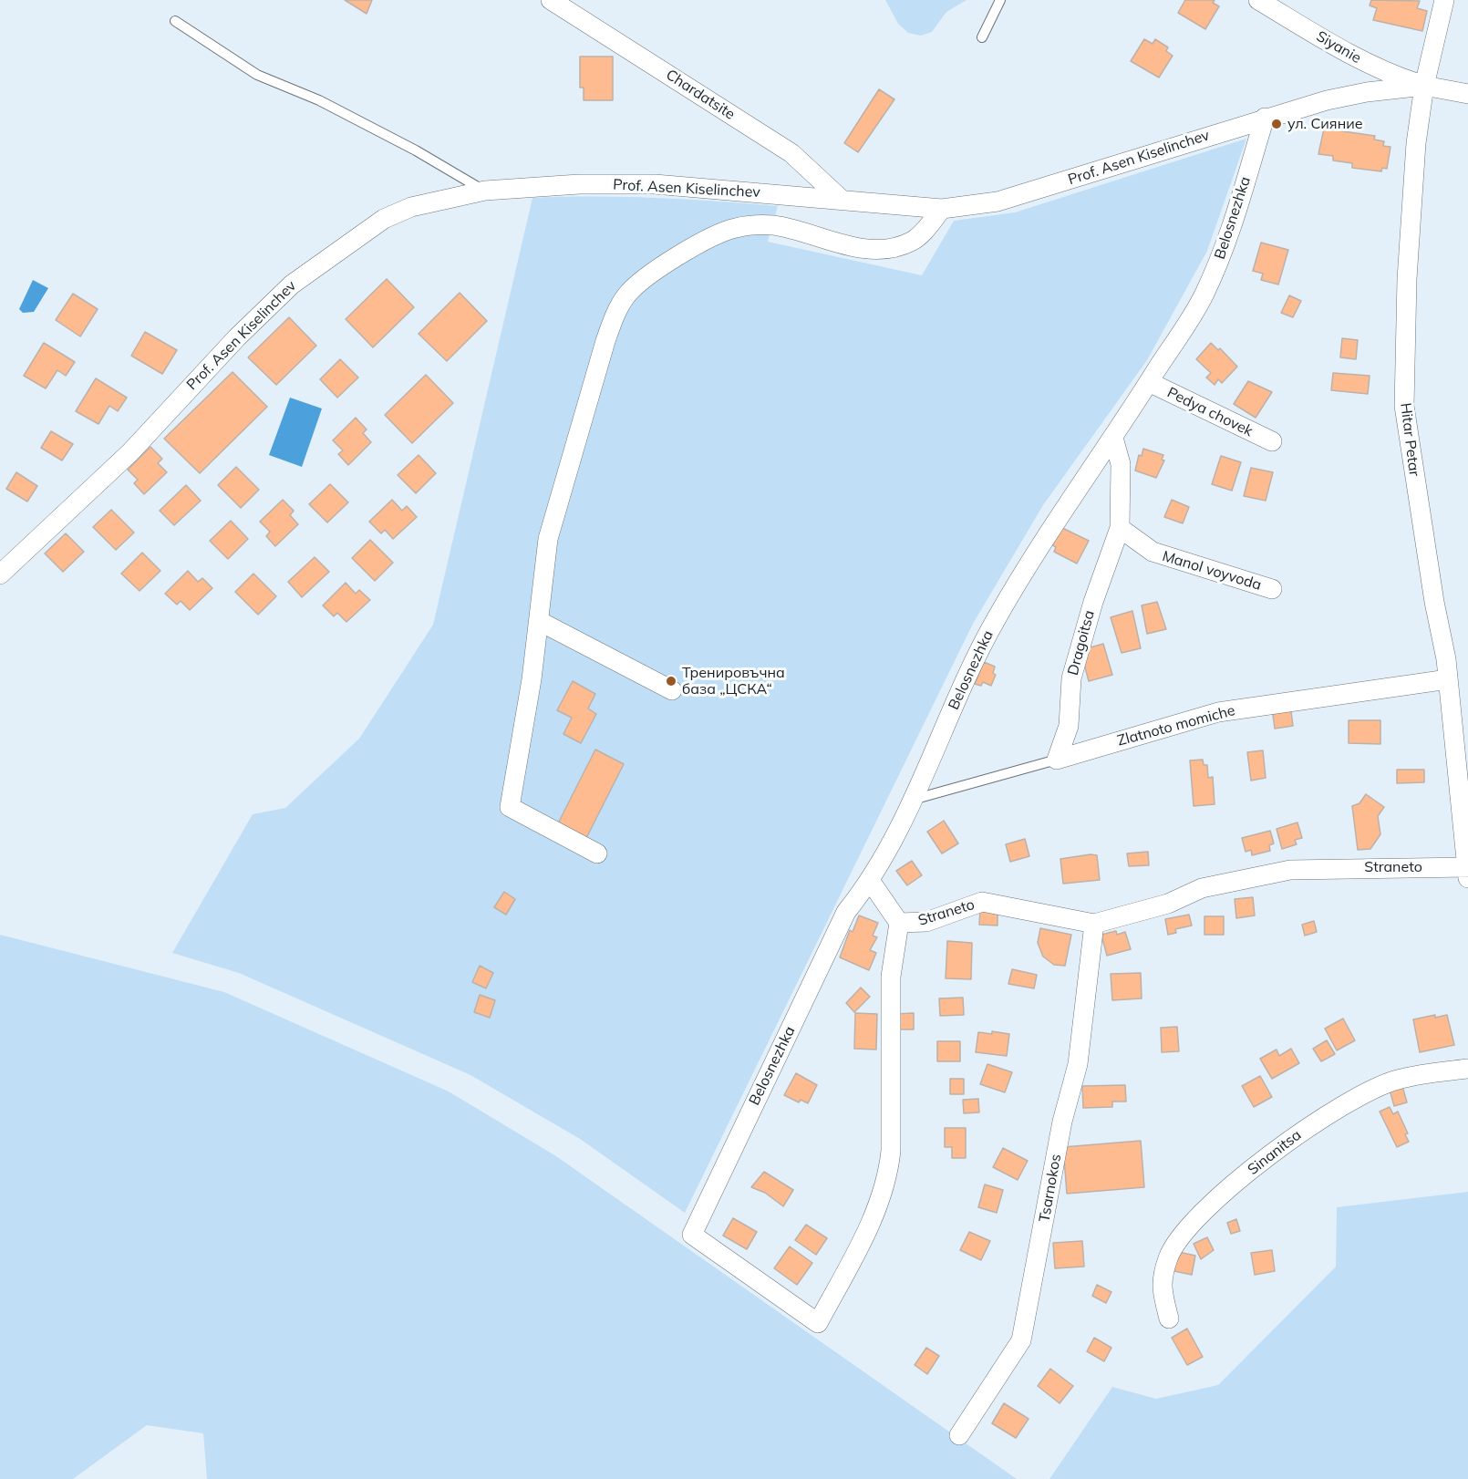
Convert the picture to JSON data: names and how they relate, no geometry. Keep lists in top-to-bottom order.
{
  "streets": {
    "street": [
      "Siyanie",
      "Chardatsite",
      "Prof. Asen Kiselinchev",
      "Belosnezhka",
      "Pedya chovek",
      "Hitar Petar",
      "Manol voyvoda",
      "Dragoitsa",
      "Zlatnoto momiche",
      "Straneto",
      "Sinanitsa",
      "Tsarnokos"
    ]
  },
  "crossings": [
    ["Siyanie", "Prof. Asen Kiselinchev"],
    ["Siyanie", "Hitar Petar"],
    ["Chardatsite", "Prof. Asen Kiselinchev"],
    ["Prof. Asen Kiselinchev", "Belosnezhka"],
    ["Prof. Asen Kiselinchev", "Hitar Petar"],
    ["Belosnezhka", "Pedya chovek"],
    ["Belosnezhka", "Zlatnoto momiche"],
    ["Belosnezhka", "Straneto"],
    ["Hitar Petar", "Zlatnoto momiche"],
    ["Hitar Petar", "Straneto"],
    ["Manol voyvoda", "Dragoitsa"],
    ["Dragoitsa", "Zlatnoto momiche"],
    ["Straneto", "Tsarnokos"]
  ],
  "places": ["ул. Сияние", "Тренировъчна база „ЦСКА“"]
}
